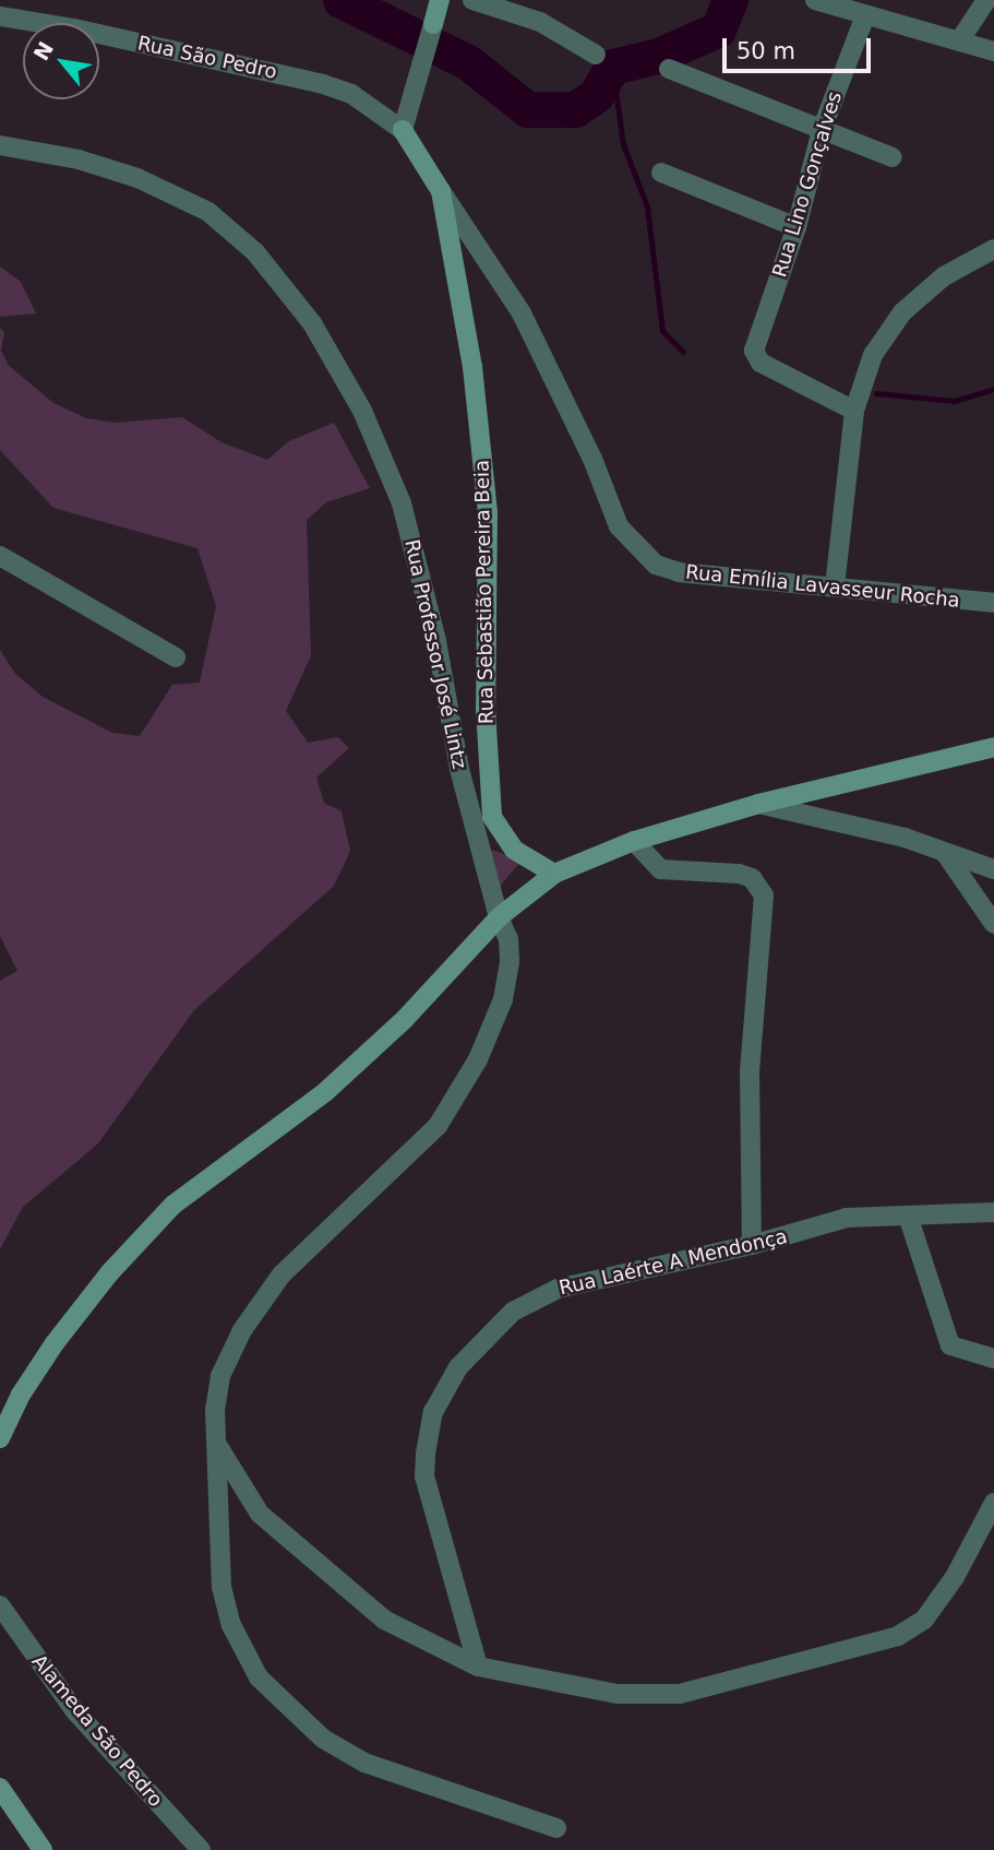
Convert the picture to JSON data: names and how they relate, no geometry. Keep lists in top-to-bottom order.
{
  "streets": {
    "street": [
      "Rua São Pedro",
      "Rua Lino Gonçalves",
      "Rua Emília Lavasseur Rocha",
      "Rua Sebastião Pereira Beia",
      "Rua Professor José Lintz",
      "Rua Laérte A Mendonça",
      "Alameda São Pedro"
    ]
  },
  "crossings": [
    ["Rua São Pedro", "Rua Emília Lavasseur Rocha"],
    ["Rua Emília Lavasseur Rocha", "Rua Sebastião Pereira Beia"]
  ],
  "scale_bar": "50 m",
  "north": "top left"
}
